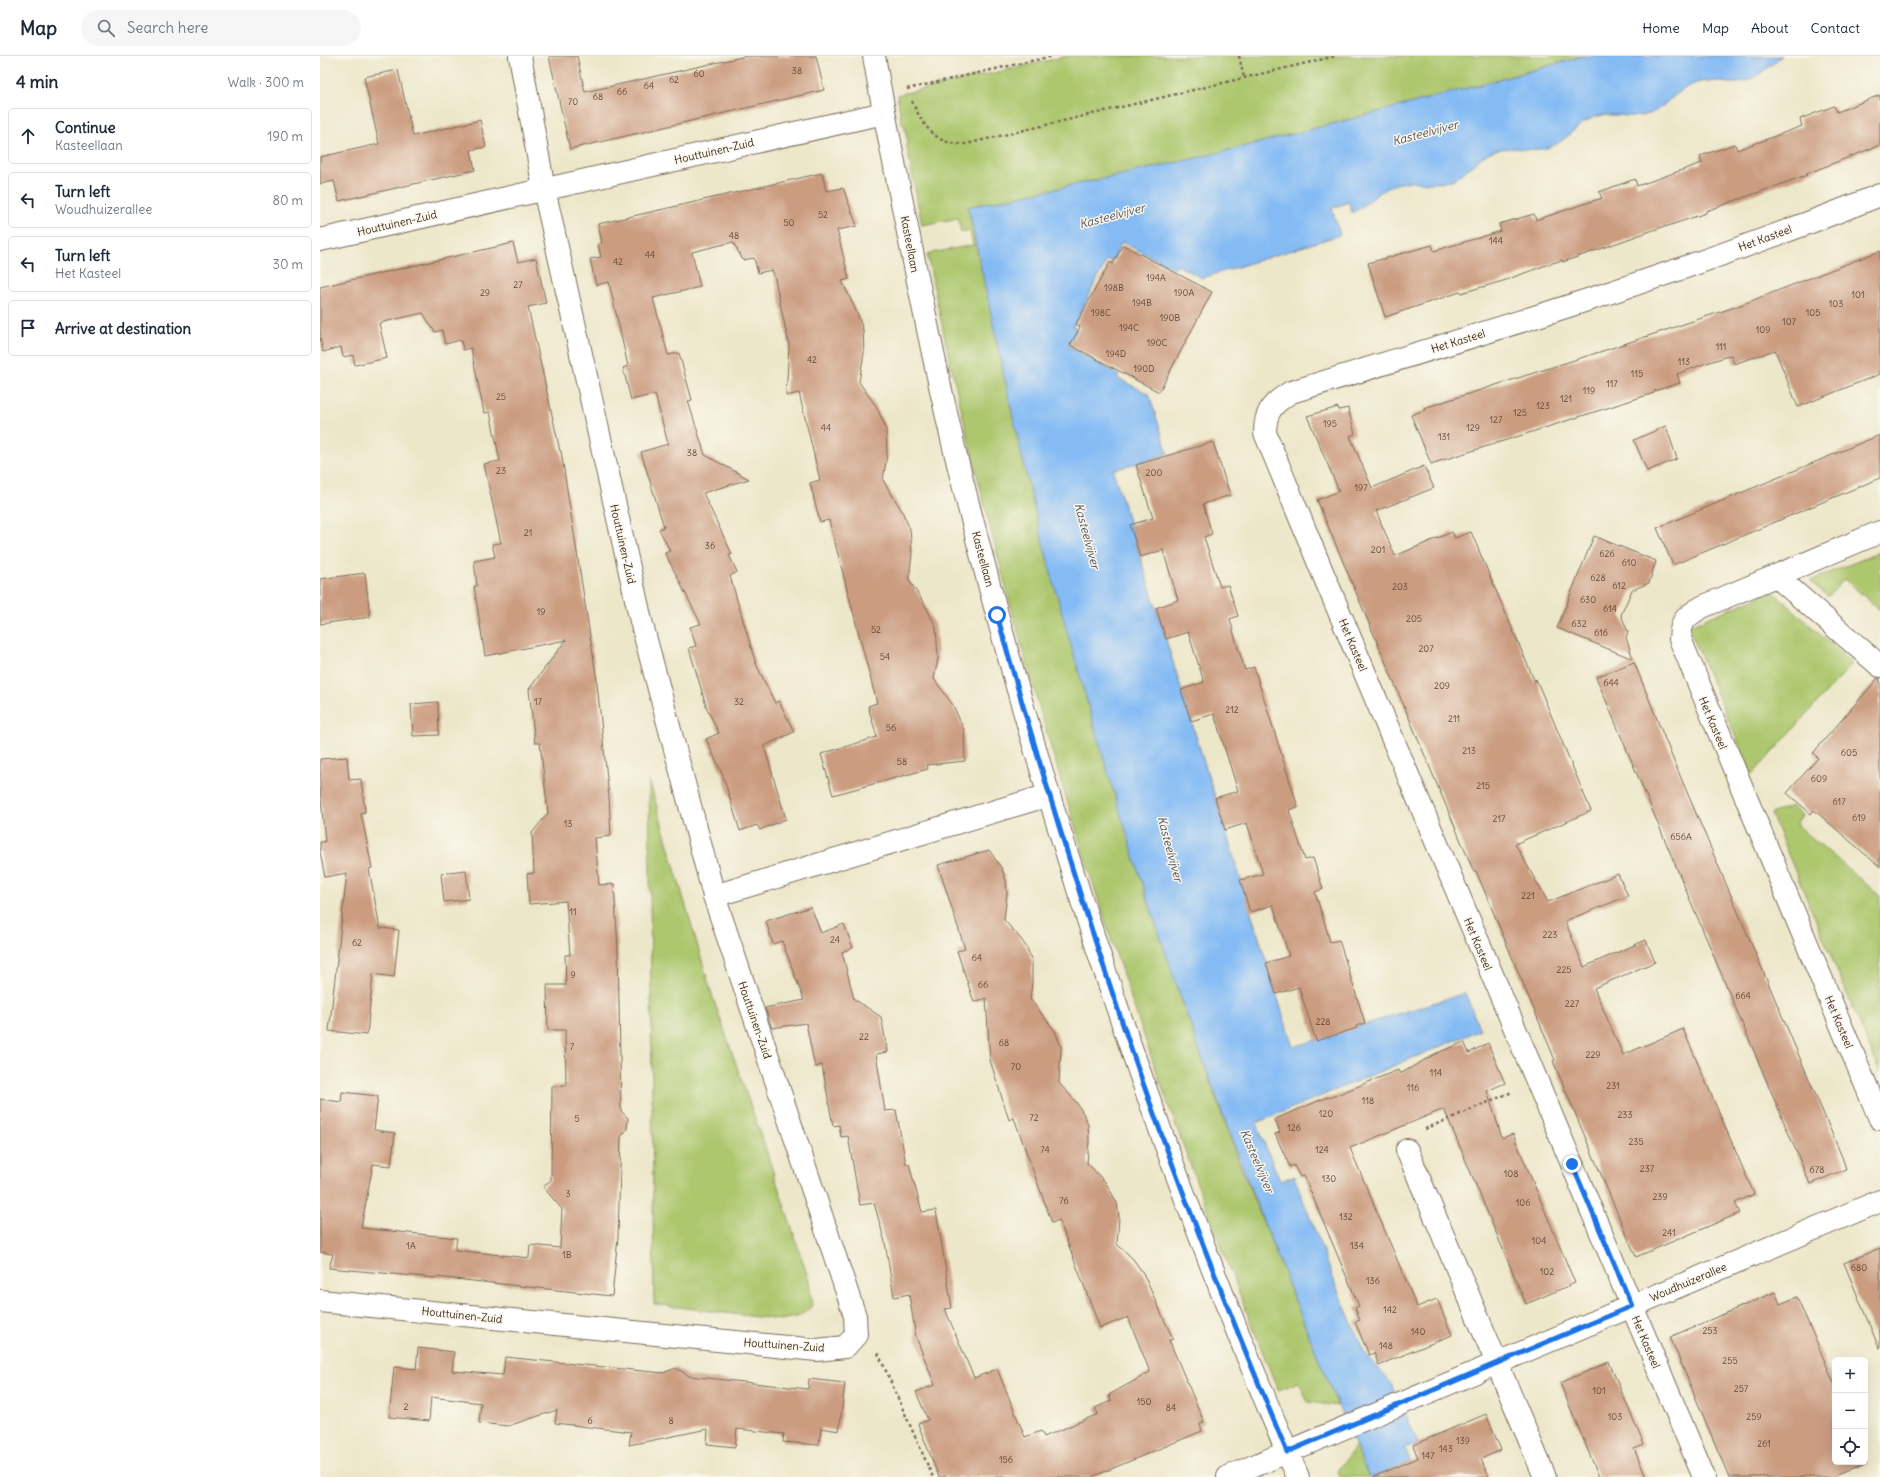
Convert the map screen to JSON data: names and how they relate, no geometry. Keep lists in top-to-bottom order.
{
  "streets": {
    "street": [
      "Houttuinen-Zuid",
      "Het Kasteel",
      "Kasteellaan",
      "Woudhuizerallee"
    ]
  },
  "crossings": [
    ["Houttuinen-Zuid", "Kasteellaan"],
    ["Het Kasteel", "Woudhuizerallee"],
    ["Kasteellaan", "Woudhuizerallee"]
  ],
  "water": ["Kasteelvijver"],
  "house_numbers": [
    "38",
    "60",
    "62",
    "64",
    "66",
    "68",
    "70",
    "52",
    "50",
    "48",
    "144",
    "44",
    "42",
    "194A",
    "27",
    "198B",
    "29",
    "190A",
    "101",
    "194B",
    "103",
    "198C",
    "105",
    "190B",
    "107",
    "194C",
    "109",
    "190C",
    "111",
    "194D",
    "42",
    "113",
    "190D",
    "115",
    "117",
    "119",
    "25",
    "121",
    "123",
    "125",
    "127",
    "195",
    "44",
    "129",
    "131",
    "38",
    "23",
    "200",
    "197",
    "21",
    "36",
    "201",
    "626",
    "610",
    "628",
    "612",
    "203",
    "630",
    "614",
    "19",
    "205",
    "632",
    "52",
    "616",
    "207",
    "54",
    "644",
    "209",
    "17",
    "32",
    "212",
    "211",
    "56",
    "213",
    "605",
    "58",
    "609",
    "215",
    "617",
    "619",
    "217",
    "13",
    "656A",
    "221",
    "11",
    "223",
    "24",
    "62",
    "64",
    "225",
    "9",
    "66",
    "664",
    "227",
    "228",
    "22",
    "68",
    "7",
    "229",
    "70",
    "114",
    "231",
    "116",
    "118",
    "120",
    "233",
    "72",
    "5",
    "126",
    "235",
    "74",
    "124",
    "237",
    "678",
    "108",
    "130",
    "3",
    "239",
    "76",
    "106",
    "132",
    "241",
    "104",
    "1A",
    "134",
    "1B",
    "680",
    "102",
    "136",
    "142",
    "253",
    "140",
    "148",
    "255",
    "257",
    "101",
    "150",
    "2",
    "84",
    "103",
    "259",
    "6",
    "8",
    "139",
    "261",
    "143",
    "147",
    "156"
  ],
  "page": {
    "header": "Map",
    "search": "Search here",
    "nav": [
      "Home",
      "Map",
      "About",
      "Contact"
    ],
    "heading": ["4 min", "Walk · 300 m"],
    "list": [
      ["Continue", "Kasteellaan", "190 m"],
      ["Turn left", "Woudhuizerallee", "80 m"],
      ["Turn left", "Het Kasteel", "30 m"],
      "Arrive at destination"
    ],
    "map_buttons": ["+", "−"]
  }
}
